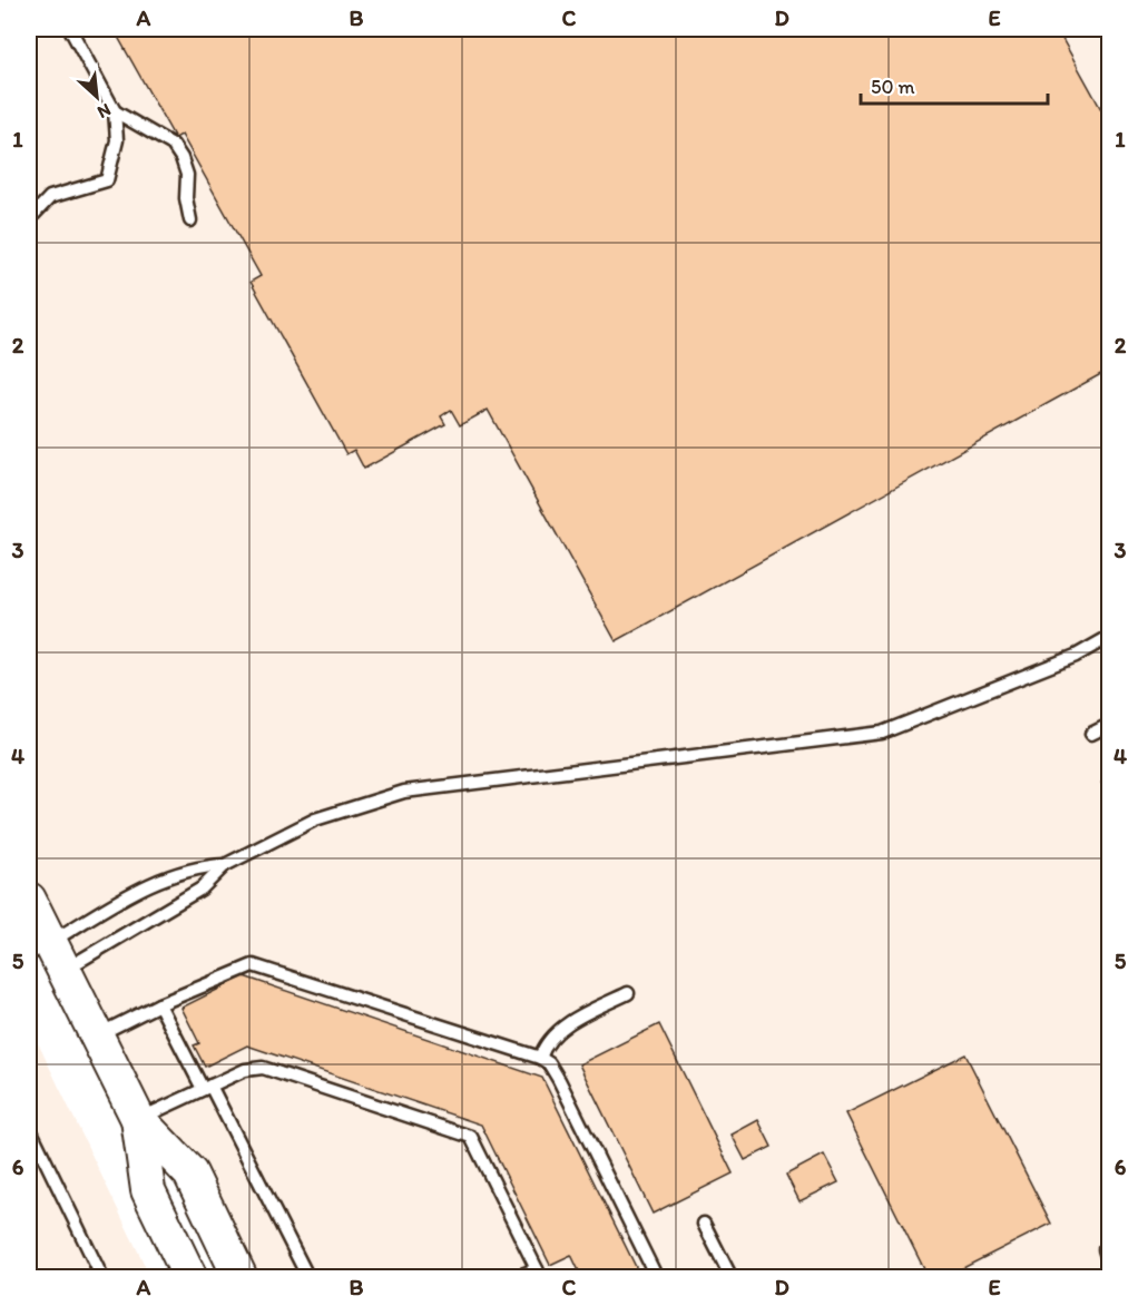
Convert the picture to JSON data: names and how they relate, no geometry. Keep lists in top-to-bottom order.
{
  "scale_bar": "50 m",
  "north": "bottom right",
  "grid": {
    "columns": [
      "A",
      "B",
      "C",
      "D",
      "E"
    ],
    "rows": [
      "1",
      "2",
      "3",
      "4",
      "5",
      "6"
    ]
  }
}
